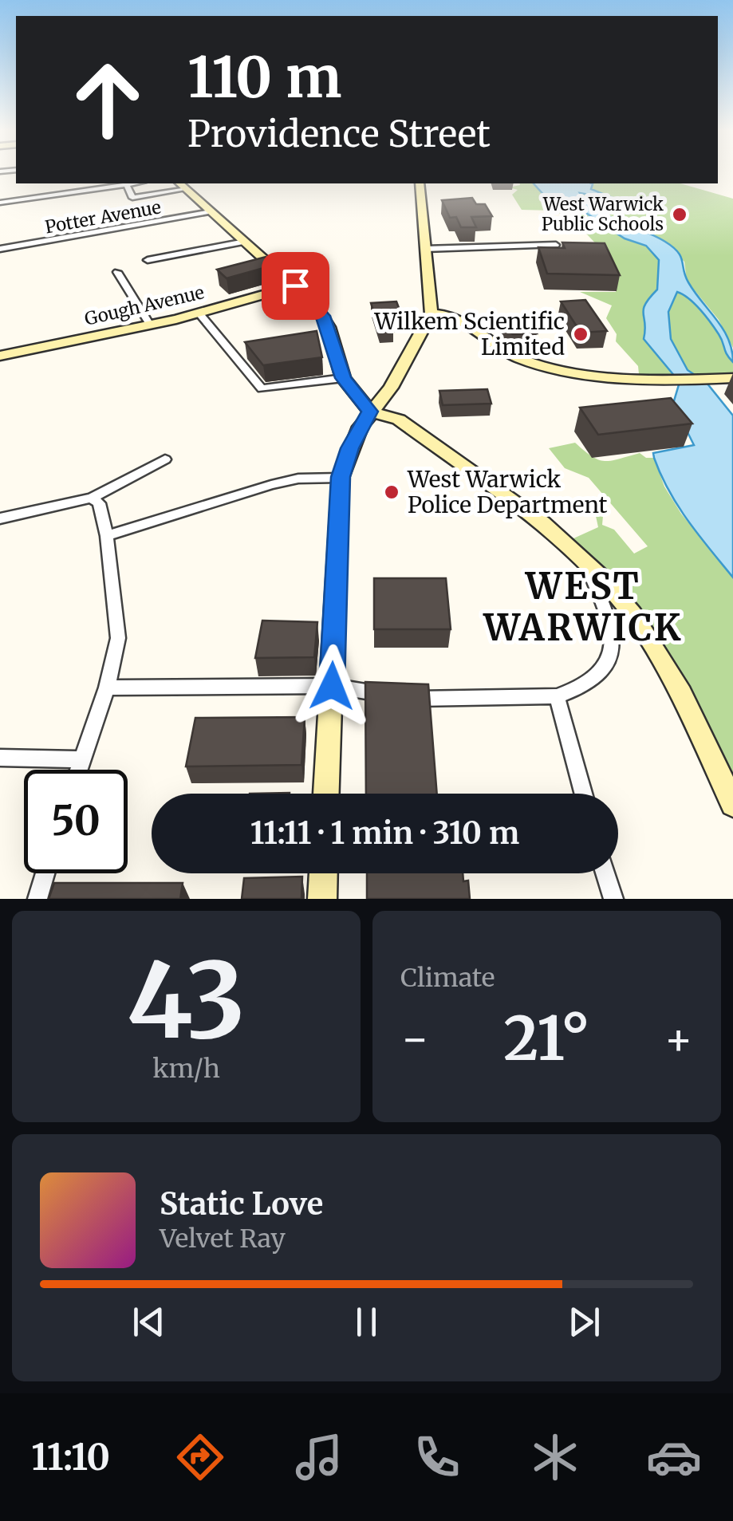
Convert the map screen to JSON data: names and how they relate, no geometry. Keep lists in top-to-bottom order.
{
  "streets": {
    "main road": ["Gough Avenue"],
    "street": ["Potter Avenue"]
  },
  "districts": ["WEST WARWICK"],
  "places": ["West Warwick Public Schools", "Wilkem Scientific Limited", "West Warwick Police Department"],
  "page": {
    "turn": ["110 m", "Providence Street"],
    "limit": "50",
    "trip": "11:11 · 1 min · 310 m",
    "tile": [
      ["43", "km/h"],
      "Climate"
    ],
    "heat": ["−", "21°", "+"],
    "song": ["Static Love", "Velvet Ray"],
    "tabs": "11:10"
  }
}
